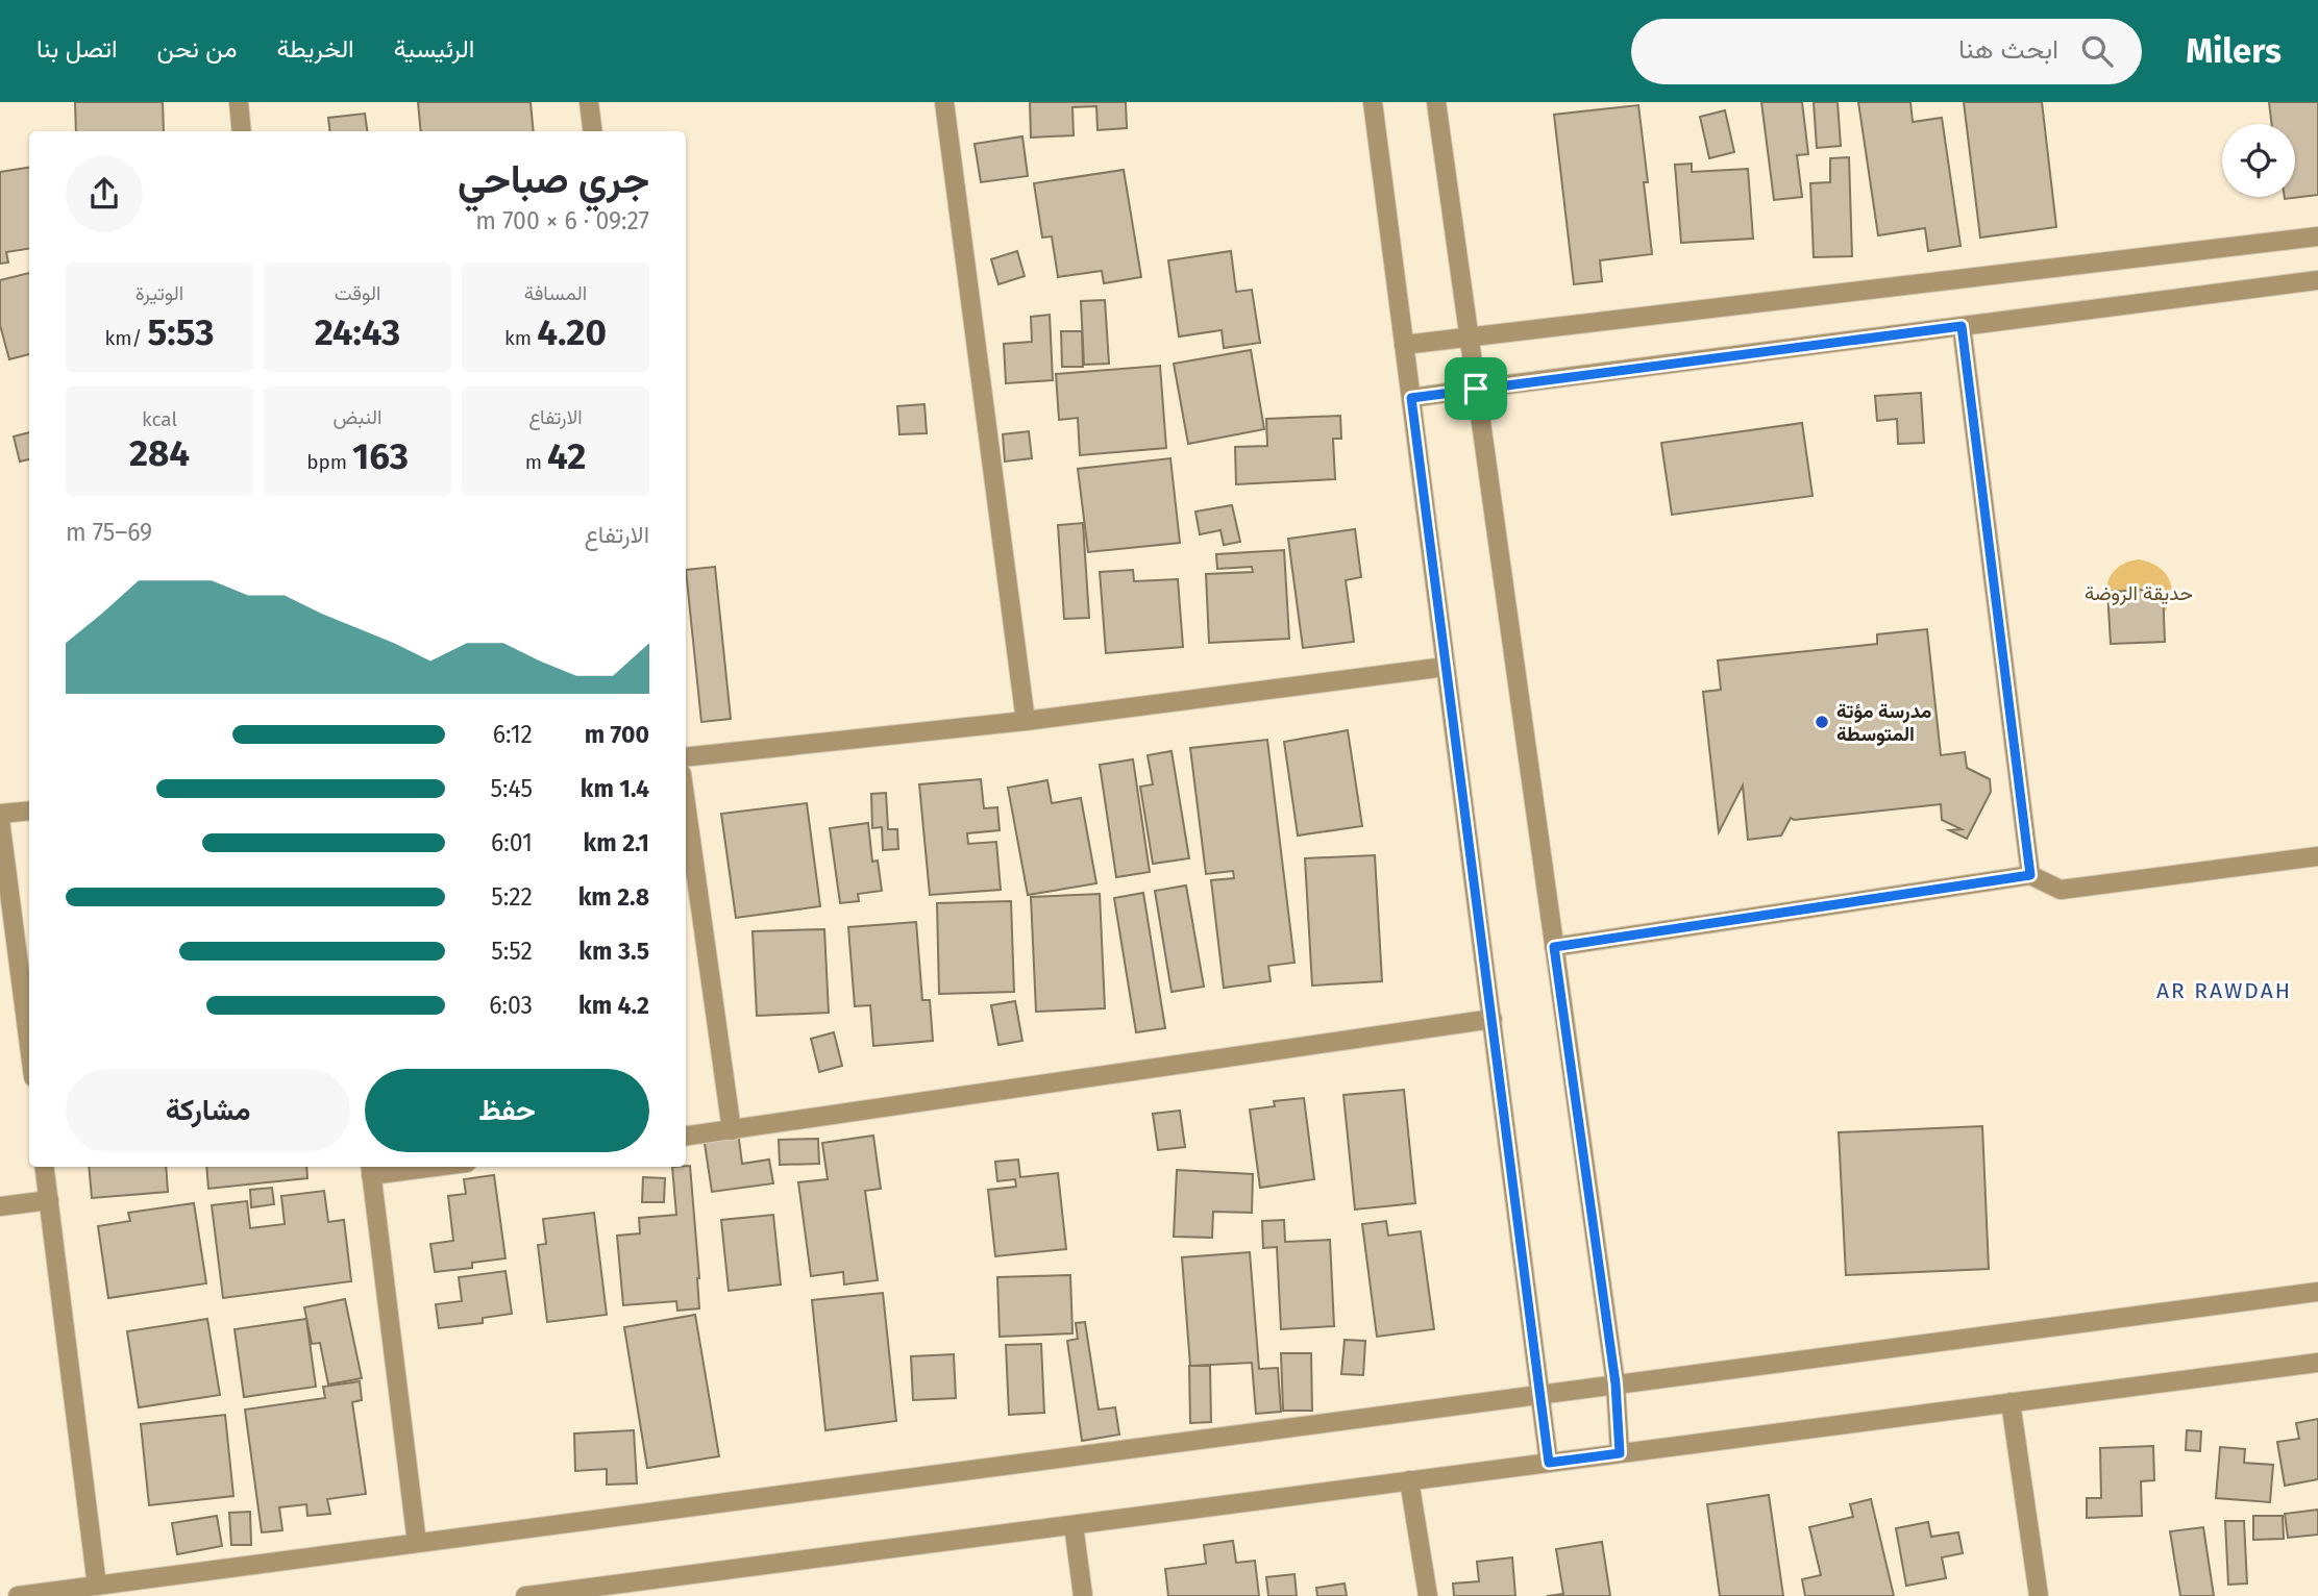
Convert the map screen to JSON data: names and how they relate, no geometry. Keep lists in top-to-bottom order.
{
  "districts": ["AR RAWDAH"],
  "parks": ["حديقة الروضة"],
  "places": ["مدرسة مؤتة المتوسطة"],
  "page": {
    "header": "Milers",
    "search": "ابحث هنا",
    "nav": [
      "الرئيسية",
      "الخريطة",
      "من نحن",
      "اتصل بنا"
    ],
    "heading": ["جري صباحي", "09:27 · 6 × 700 m"],
    "stats": [
      ["المسافة", "4.20 km"],
      ["الوقت", "24:43"],
      ["الوتيرة", "5:53 /km"],
      ["الارتفاع", "42 m"],
      ["النبض", "163 bpm"],
      ["kcal", "284"]
    ],
    "chart": ["الارتفاع", "69–75 m"],
    "list": [
      {
        "name": "700 m",
        "note": "6:12"
      },
      {
        "name": "1.4 km",
        "note": "5:45"
      },
      {
        "name": "2.1 km",
        "note": "6:01"
      },
      {
        "name": "2.8 km",
        "note": "5:22"
      },
      {
        "name": "3.5 km",
        "note": "5:52"
      },
      {
        "name": "4.2 km",
        "note": "6:03"
      }
    ],
    "buttons": ["حفظ", "مشاركة"]
  }
}
